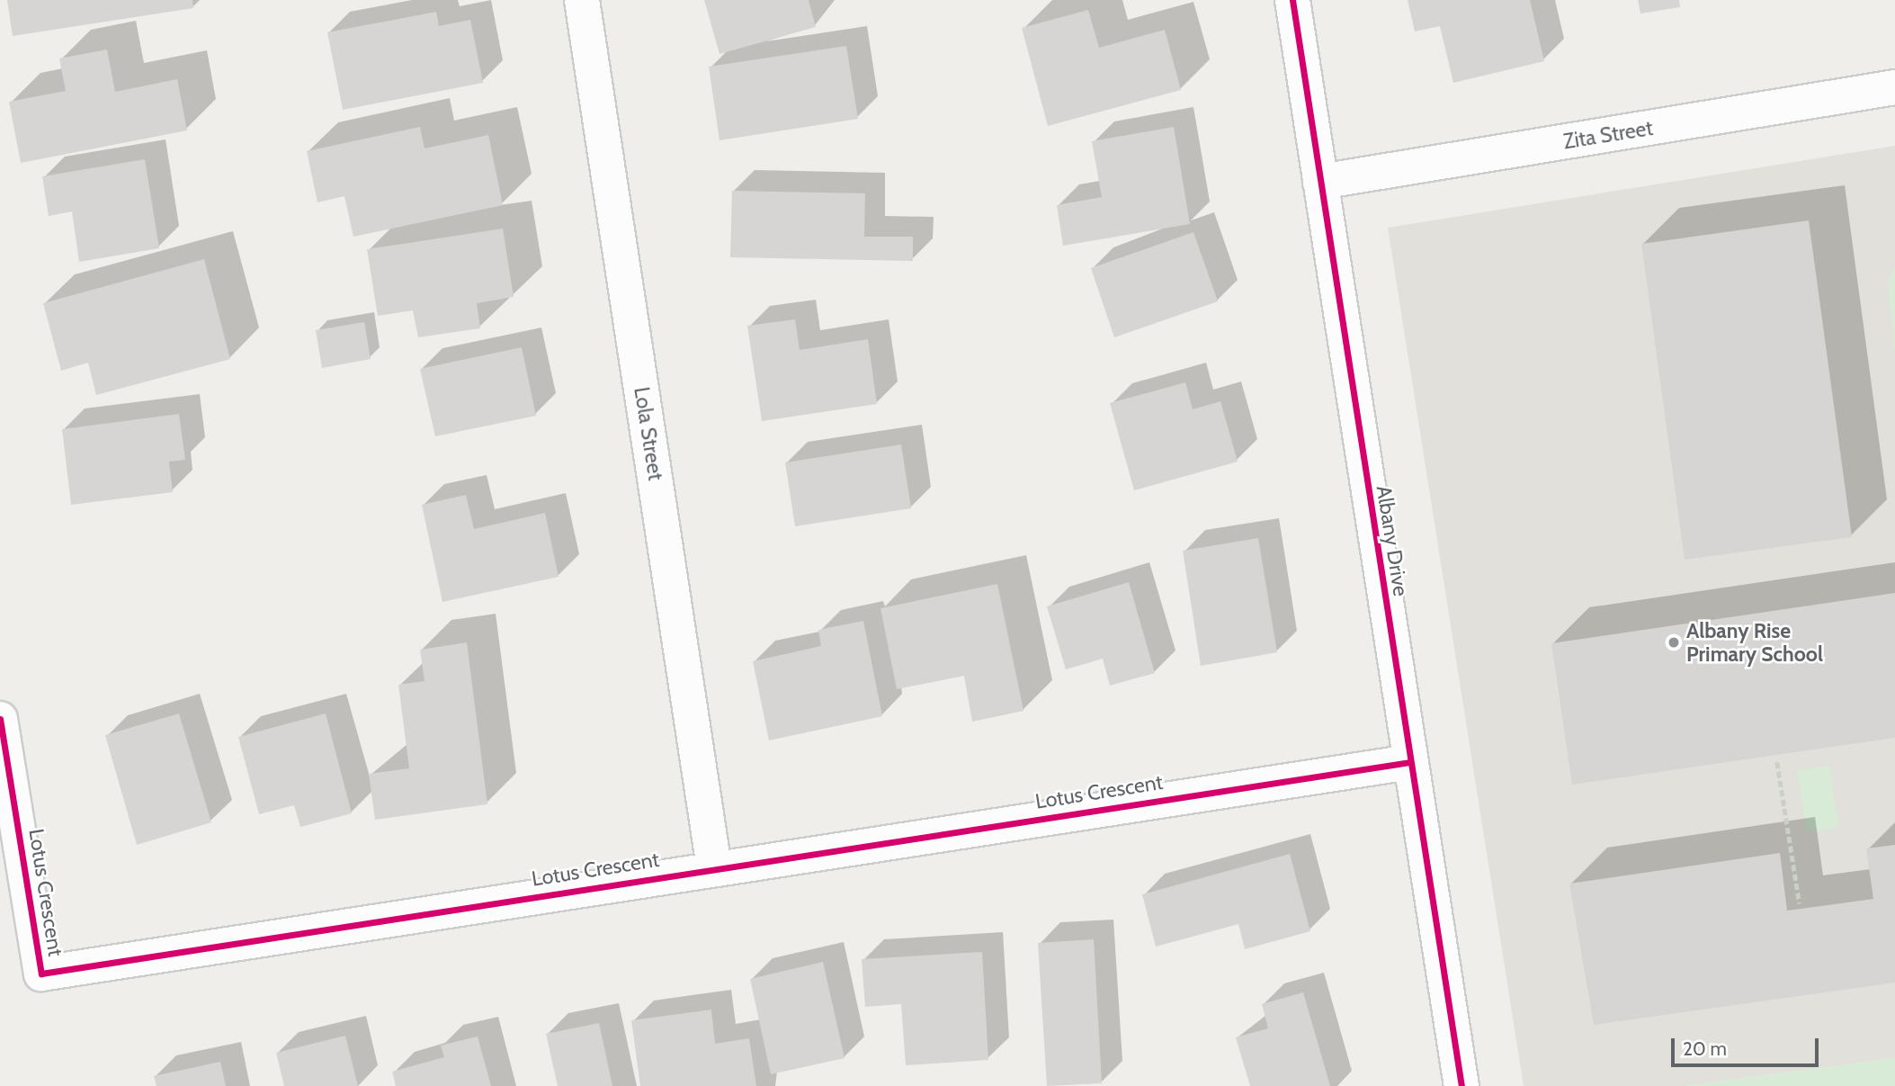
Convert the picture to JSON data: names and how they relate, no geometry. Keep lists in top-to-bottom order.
{
  "streets": {
    "street": [
      "Zita Street",
      "Lola Street",
      "Albany Drive",
      "Lotus Crescent"
    ]
  },
  "crossings": [
    ["Zita Street", "Albany Drive"],
    ["Lola Street", "Lotus Crescent"],
    ["Albany Drive", "Lotus Crescent"]
  ],
  "places": ["Albany Rise Primary School"],
  "scale_bar": "20 m"
}
